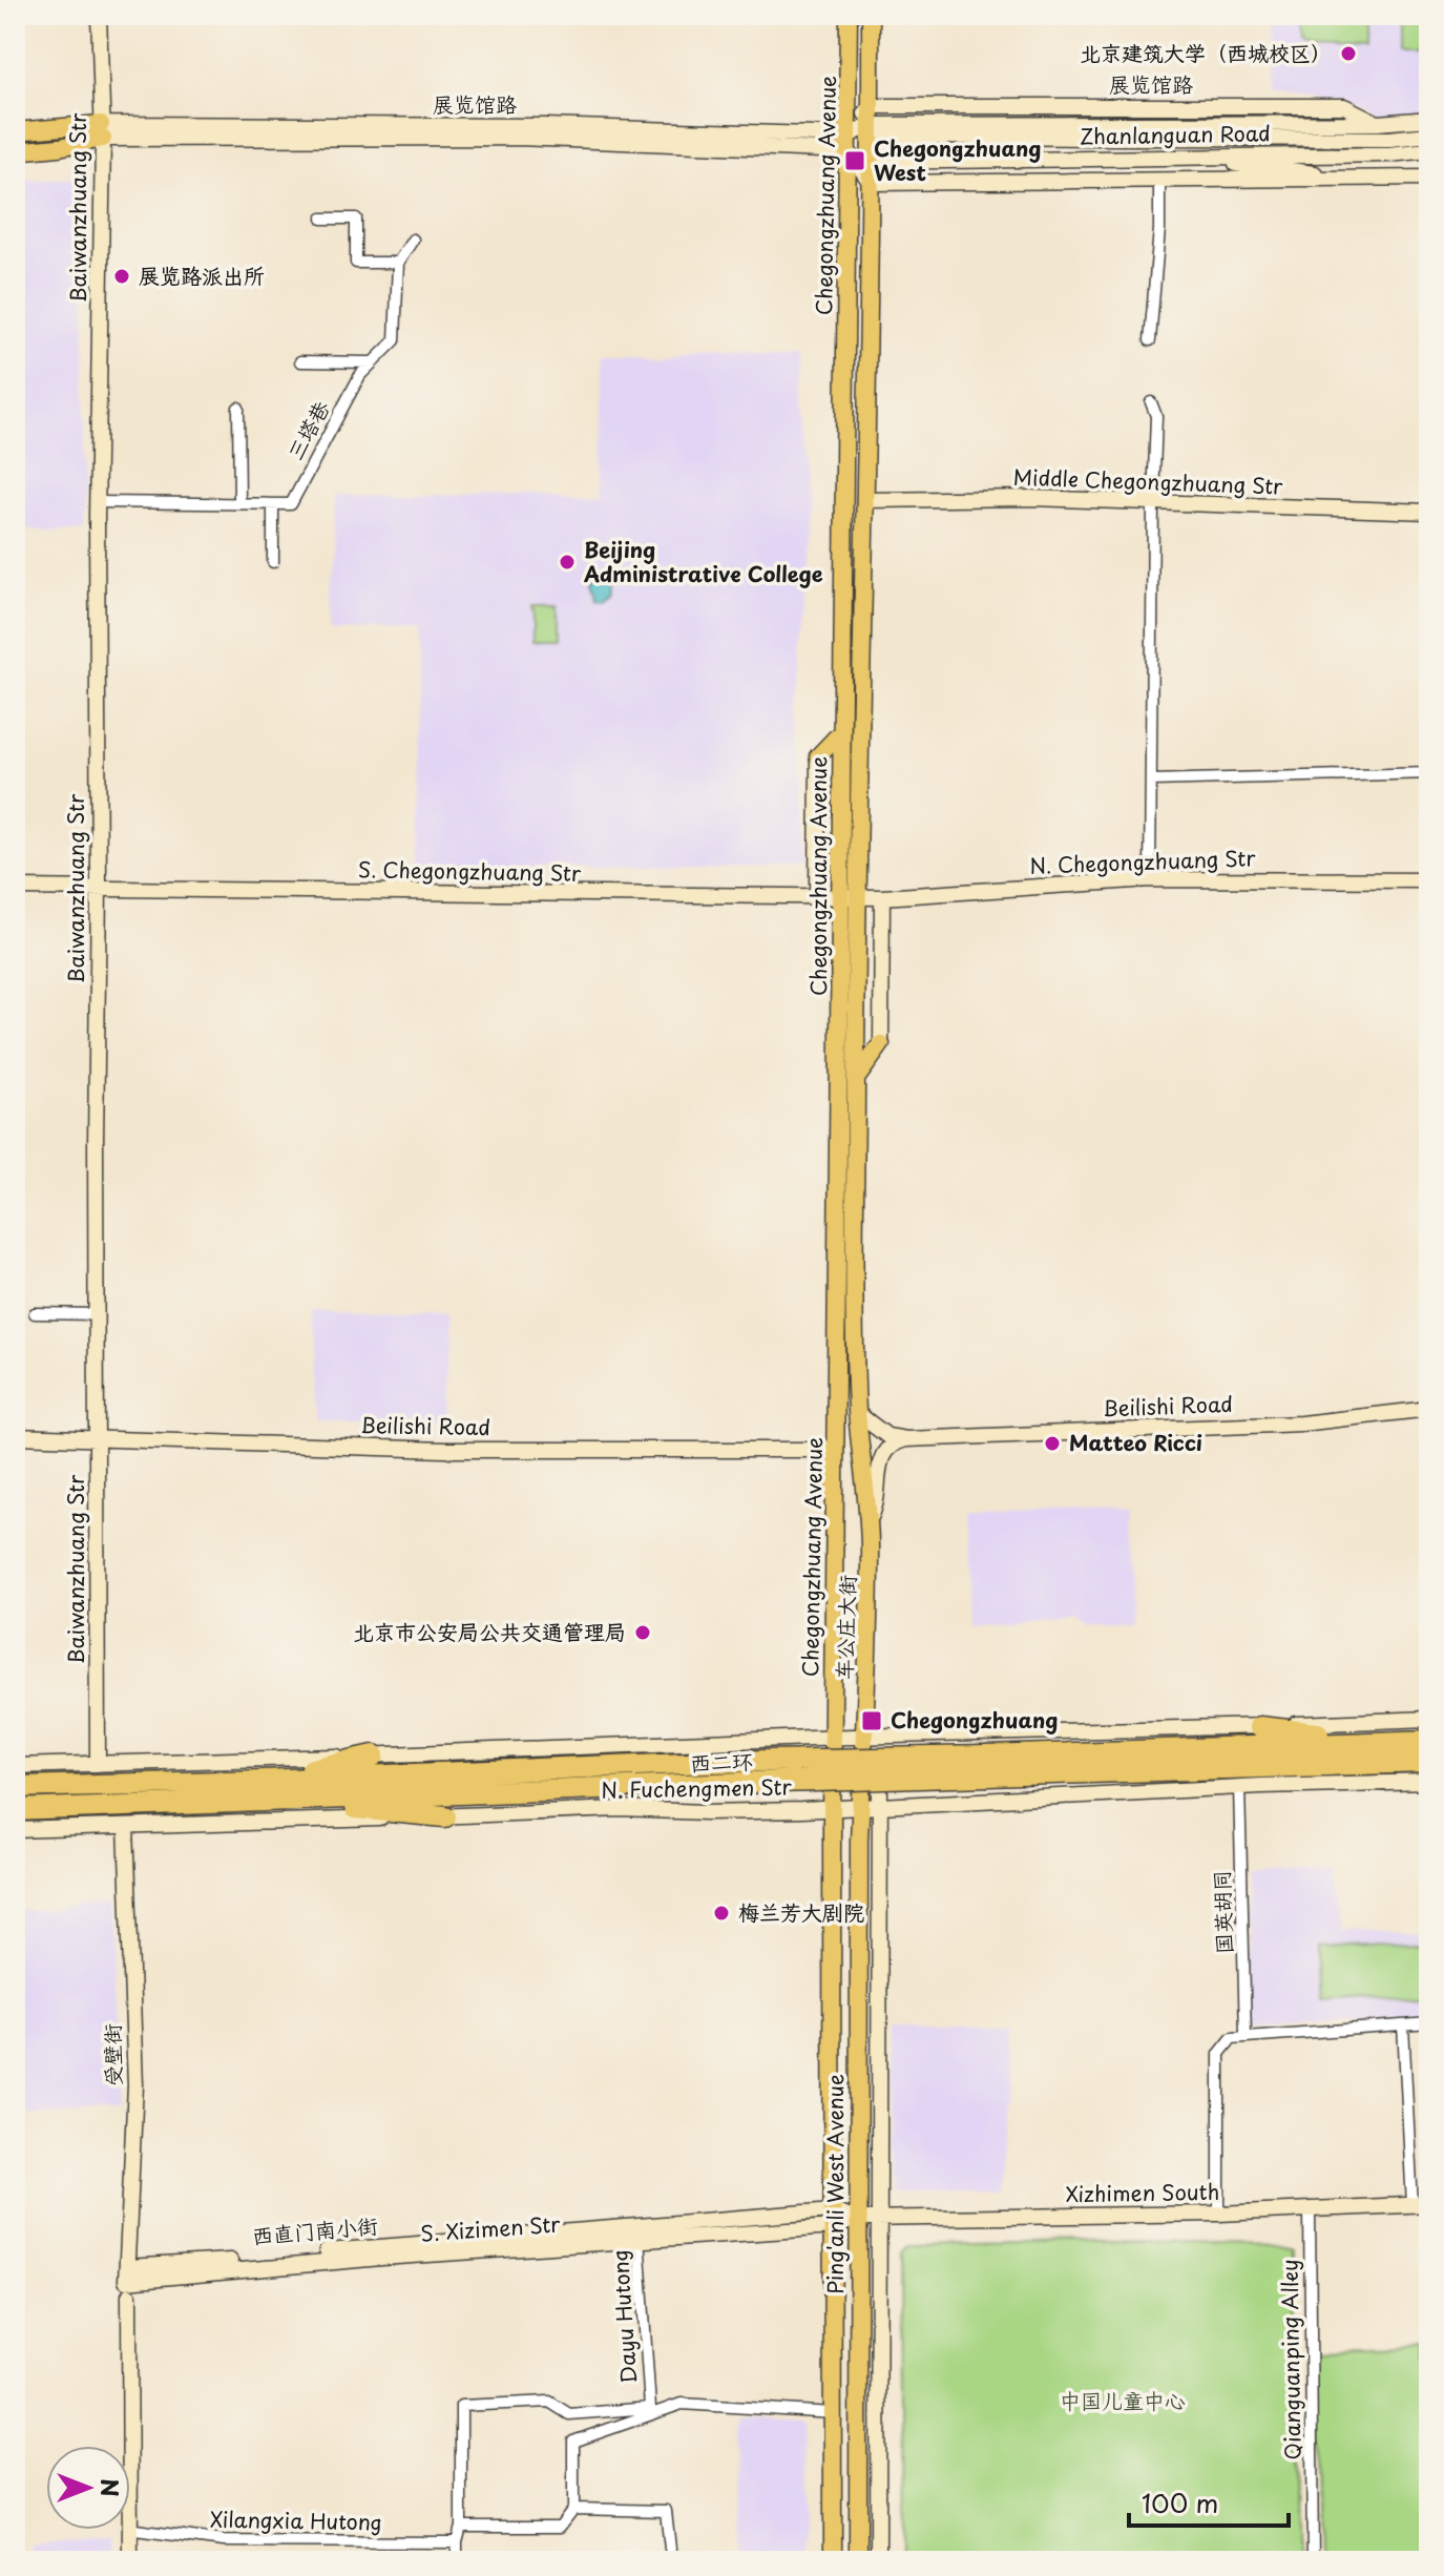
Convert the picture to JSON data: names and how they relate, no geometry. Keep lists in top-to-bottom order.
{
  "streets": {
    "highway": ["西二环"],
    "main road": ["Chegongzhuang Avenue", "车公庄大街", "Ping'anli West Avenue"],
    "street": [
      "展览馆路",
      "Zhanlanguan Road",
      "Baiwanzhuang Str",
      "三塔巷",
      "Middle Chegongzhuang Str",
      "N. Chegongzhuang Str",
      "S. Chegongzhuang Str",
      "Beilishi Road",
      "N. Fuchengmen Str",
      "国英胡同",
      "受壁街",
      "Xizhimen South",
      "西直门南小街",
      "Dayu Hutong",
      "Qianguanping Alley",
      "Xilangxia Hutong"
    ]
  },
  "crossings": [
    ["展览馆路", "Zhanlanguan Road"],
    ["展览馆路", "Chegongzhuang Avenue"],
    ["展览馆路", "Baiwanzhuang Str"],
    ["Zhanlanguan Road", "Chegongzhuang Avenue"],
    ["Chegongzhuang Avenue", "Middle Chegongzhuang Str"],
    ["Chegongzhuang Avenue", "N. Chegongzhuang Str"],
    ["Chegongzhuang Avenue", "S. Chegongzhuang Str"],
    ["Chegongzhuang Avenue", "Beilishi Road"],
    ["Chegongzhuang Avenue", "车公庄大街"],
    ["Chegongzhuang Avenue", "N. Fuchengmen Str"],
    ["Chegongzhuang Avenue", "Ping'anli West Avenue"],
    ["Baiwanzhuang Str", "S. Chegongzhuang Str"],
    ["Baiwanzhuang Str", "Beilishi Road"],
    ["N. Chegongzhuang Str", "S. Chegongzhuang Str"],
    ["车公庄大街", "N. Fuchengmen Str"],
    ["车公庄大街", "Ping'anli West Avenue"],
    ["N. Fuchengmen Str", "国英胡同"],
    ["N. Fuchengmen Str", "受壁街"],
    ["N. Fuchengmen Str", "Ping'anli West Avenue"],
    ["受壁街", "西直门南小街"],
    ["Ping'anli West Avenue", "Xizhimen South"],
    ["Ping'anli West Avenue", "西直门南小街"],
    ["Xizhimen South", "西直门南小街"],
    ["Xizhimen South", "Qianguanping Alley"],
    ["西直门南小街", "Dayu Hutong"],
    ["Dayu Hutong", "Xilangxia Hutong"]
  ],
  "parks": ["中国儿童中心"],
  "places": {
    "other": [
      "北京建筑大学（西城校区）",
      "展览路派出所",
      "Beijing Administrative College",
      "Matteo Ricci",
      "北京市公安局公共交通管理局",
      "梅兰芳大剧院"
    ],
    "transit": ["Chegongzhuang West", "Chegongzhuang"]
  },
  "scale_bar": "100 m",
  "north": "right"
}
